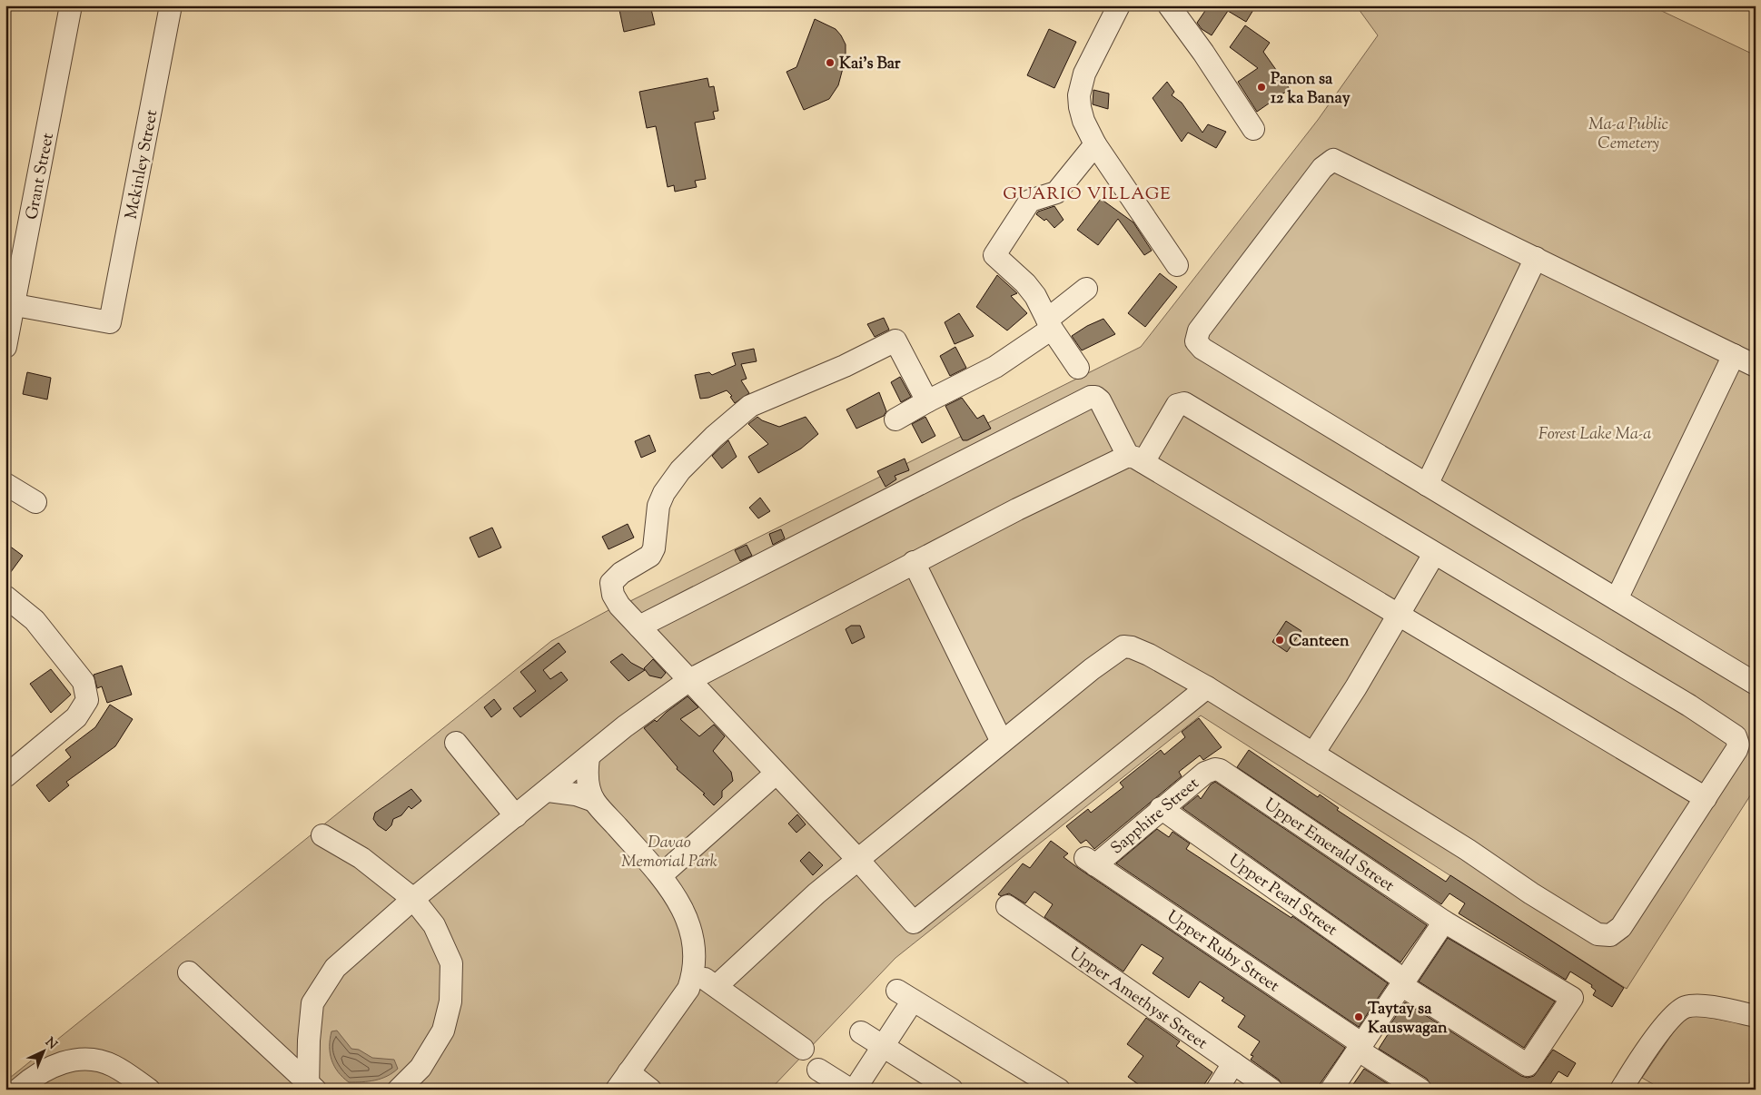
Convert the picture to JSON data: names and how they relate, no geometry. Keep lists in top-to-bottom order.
{
  "streets": {
    "street": [
      "Mckinley Street",
      "Grant Street",
      "Sapphire Street",
      "Upper Emerald Street",
      "Upper Pearl Street",
      "Upper Ruby Street",
      "Upper Amethyst Street"
    ]
  },
  "crossings": [
    ["Mckinley Street", "Grant Street"],
    ["Sapphire Street", "Upper Emerald Street"],
    ["Sapphire Street", "Upper Pearl Street"],
    ["Sapphire Street", "Upper Ruby Street"],
    ["Upper Emerald Street", "Upper Pearl Street"]
  ],
  "districts": ["GUARIO VILLAGE"],
  "parks": ["Ma-a Public Cemetery", "Forest Lake Ma-a", "Davao Memorial Park"],
  "places": [
    "Kai's Bar",
    "Panon sa 12 ka Banay",
    "Canteen",
    "Taytay sa Kauswagan"
  ],
  "north": "top right"
}
